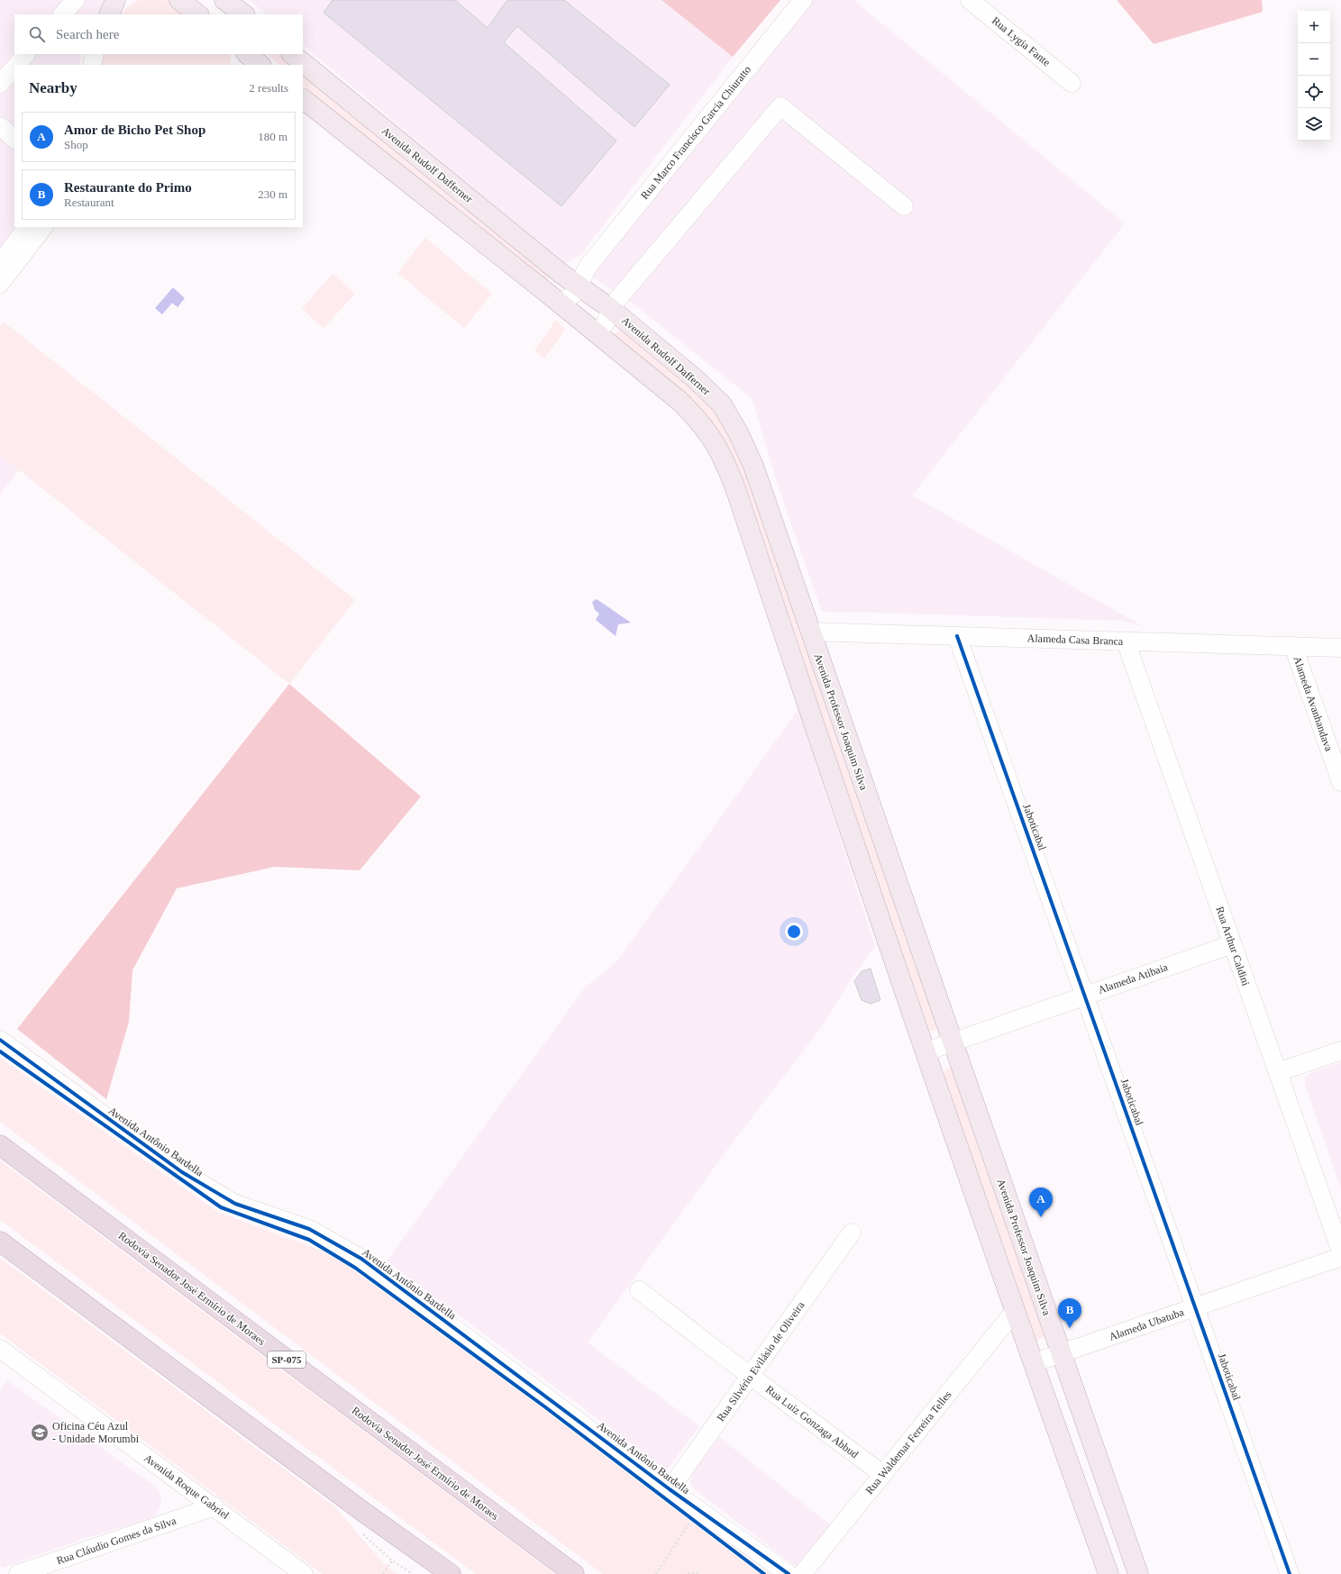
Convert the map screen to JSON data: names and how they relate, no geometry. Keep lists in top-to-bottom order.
{
  "streets": {
    "highway": ["Rodovia Senador José Ermírio de Moraes", "SP-075"],
    "main road": ["Avenida Rudolf Dafferner", "Avenida Professor Joaquim Silva"],
    "street": [
      "Rua Lygia Fante",
      "Rua Marco Francisco Garcia Chiuratto",
      "Alameda Casa Branca",
      "Alameda Avanhandava",
      "Jaboticabal",
      "Rua Arthur Caldini",
      "Alameda Atibaia",
      "Avenida Antônio Bardella",
      "Alameda Ubatuba",
      "Rua Silvério Evilásio de Oliveira",
      "Rua Luiz Gonzaga Abbud",
      "Rua Waldemar Ferreira Telles",
      "Avenida Roque Gabriel",
      "Rua Cláudio Gomes da Silva"
    ]
  },
  "crossings": [
    ["Rua Marco Francisco Garcia Chiuratto", "Avenida Rudolf Dafferner"],
    ["Avenida Rudolf Dafferner", "Avenida Professor Joaquim Silva"],
    ["Alameda Casa Branca", "Alameda Avanhandava"],
    ["Alameda Casa Branca", "Avenida Professor Joaquim Silva"],
    ["Alameda Casa Branca", "Jaboticabal"],
    ["Alameda Casa Branca", "Rua Arthur Caldini"],
    ["Avenida Professor Joaquim Silva", "Alameda Atibaia"],
    ["Avenida Professor Joaquim Silva", "Alameda Ubatuba"],
    ["Jaboticabal", "Alameda Atibaia"],
    ["Jaboticabal", "Alameda Ubatuba"],
    ["Rua Arthur Caldini", "Alameda Atibaia"],
    ["Avenida Antônio Bardella", "Rua Silvério Evilásio de Oliveira"],
    ["Rua Silvério Evilásio de Oliveira", "Rua Luiz Gonzaga Abbud"],
    ["Rua Luiz Gonzaga Abbud", "Rua Waldemar Ferreira Telles"],
    ["Avenida Roque Gabriel", "Rua Cláudio Gomes da Silva"]
  ],
  "places": {
    "school or university": ["Oficina Céu Azul - Unidade Morumbi"]
  },
  "page": {
    "map_buttons": ["+", "−"],
    "search": "Search here",
    "heading": ["Nearby", "2 results"],
    "list": [
      {
        "mark": "A",
        "name": "Amor de Bicho Pet Shop",
        "note": "Shop",
        "value": "180 m"
      },
      {
        "mark": "B",
        "name": "Restaurante do Primo",
        "note": "Restaurant",
        "value": "230 m"
      }
    ],
    "pins": ["A", "B"]
  }
}
